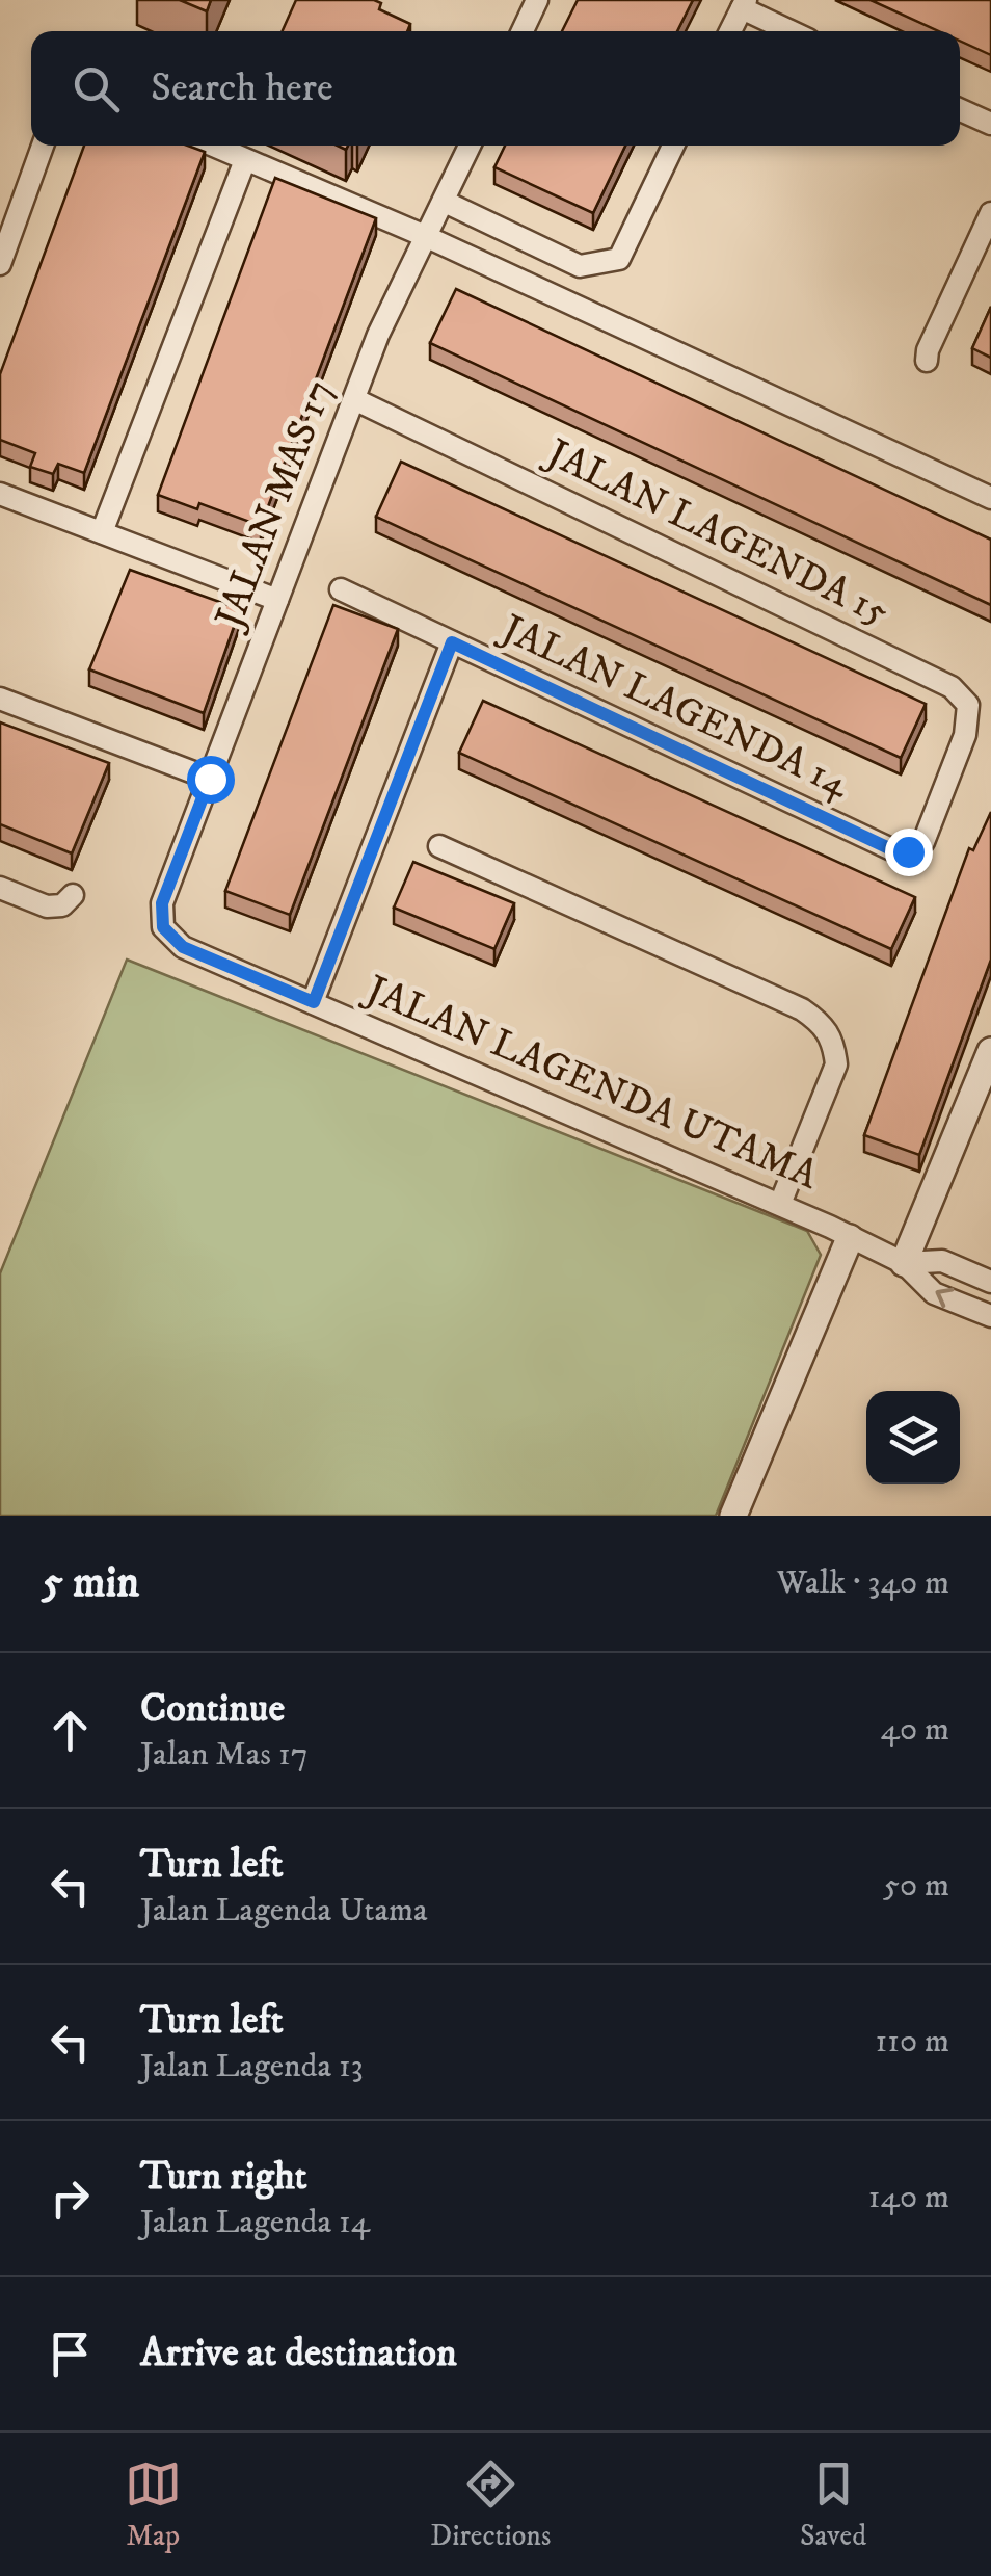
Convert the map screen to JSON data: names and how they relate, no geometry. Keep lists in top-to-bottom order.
{
  "streets": {
    "street": [
      "JALAN MAS 17",
      "JALAN LAGENDA 15",
      "JALAN LAGENDA 14",
      "JALAN LAGENDA UTAMA"
    ]
  },
  "crossings": [
    ["JALAN MAS 17", "JALAN LAGENDA 15"],
    ["JALAN MAS 17", "JALAN LAGENDA UTAMA"],
    ["JALAN LAGENDA 15", "JALAN LAGENDA 14"]
  ],
  "page": {
    "search": "Search here",
    "heading": ["5 min", "Walk · 340 m"],
    "list": [
      ["Continue", "Jalan Mas 17", "40 m"],
      ["Turn left", "Jalan Lagenda Utama", "50 m"],
      ["Turn left", "Jalan Lagenda 13", "110 m"],
      ["Turn right", "Jalan Lagenda 14", "140 m"],
      "Arrive at destination"
    ],
    "nav": ["Map", "Directions", "Saved"]
  }
}
